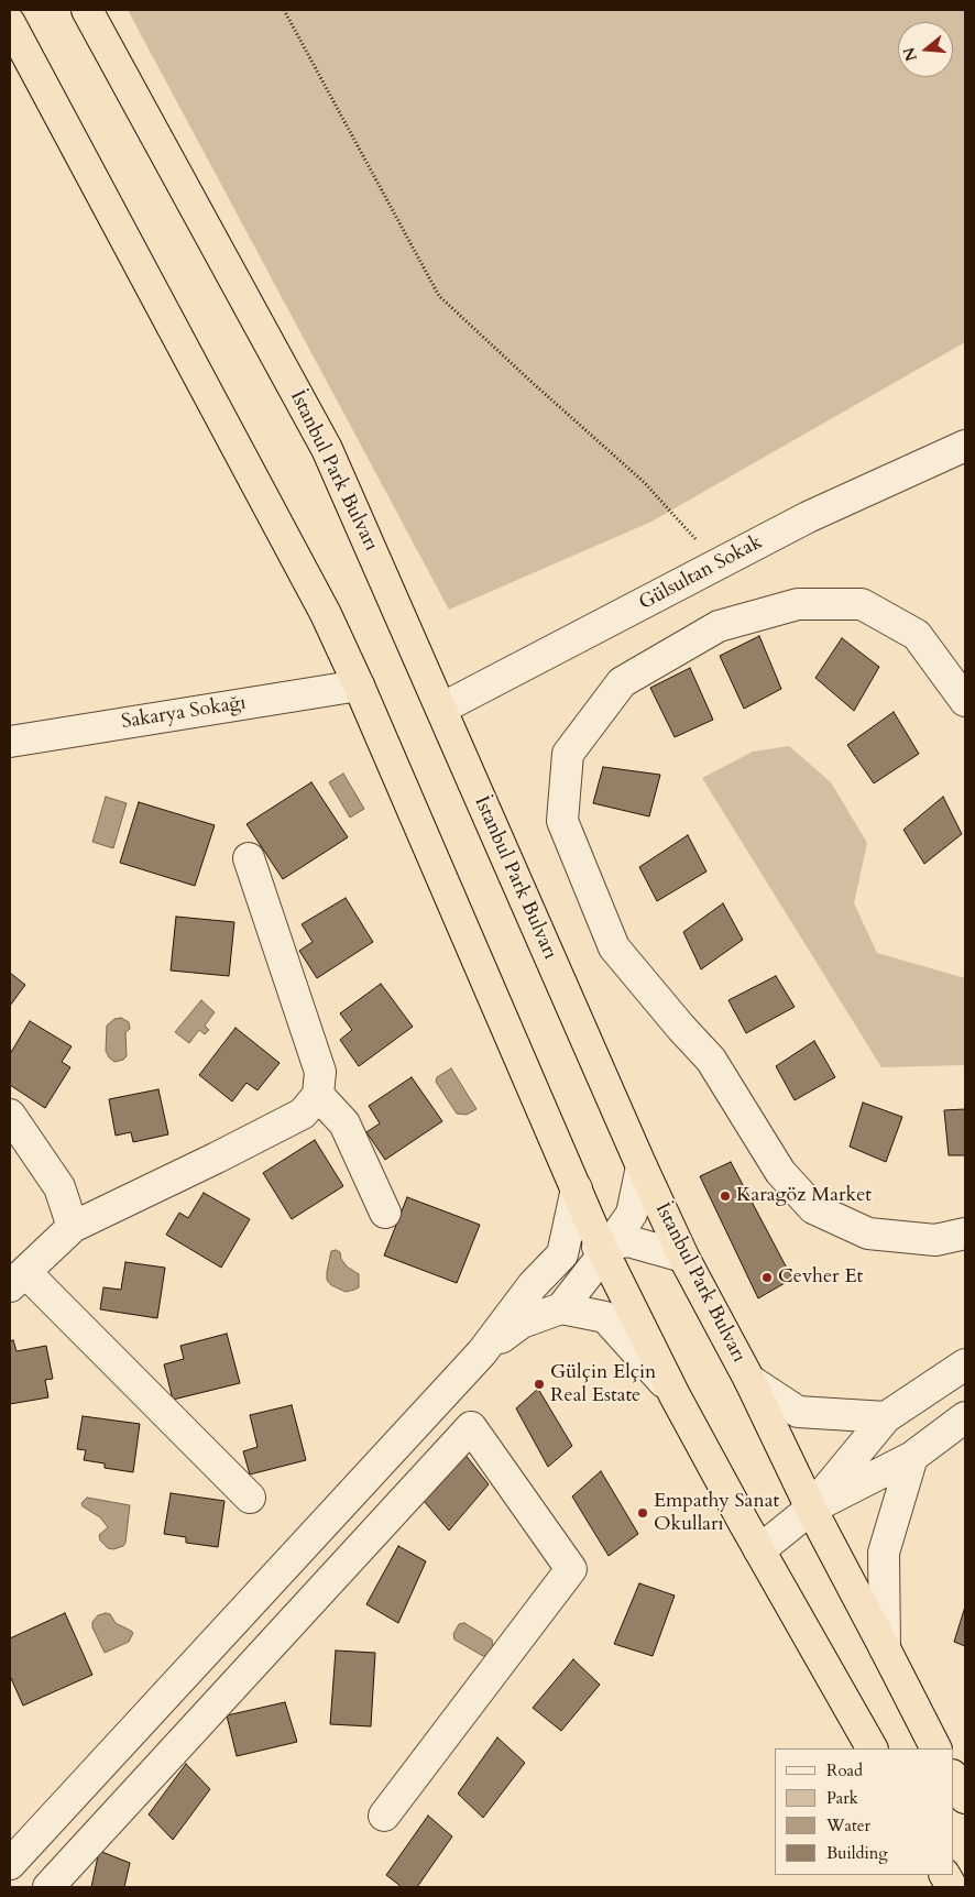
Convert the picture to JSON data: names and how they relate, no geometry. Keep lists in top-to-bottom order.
{
  "streets": {
    "highway": ["İstanbul Park Bulvarı"],
    "street": ["Gülsultan Sokak", "Sakarya Sokağı"]
  },
  "crossings": [
    ["İstanbul Park Bulvarı", "Gülsultan Sokak"]
  ],
  "places": [
    "Karagöz Market",
    "Cevher Et",
    "Gülçin Elçin Real Estate",
    "Empathy Sanat Okulları"
  ],
  "legend": [
    "Road",
    "Park",
    "Water",
    "Building"
  ],
  "north": "left"
}
